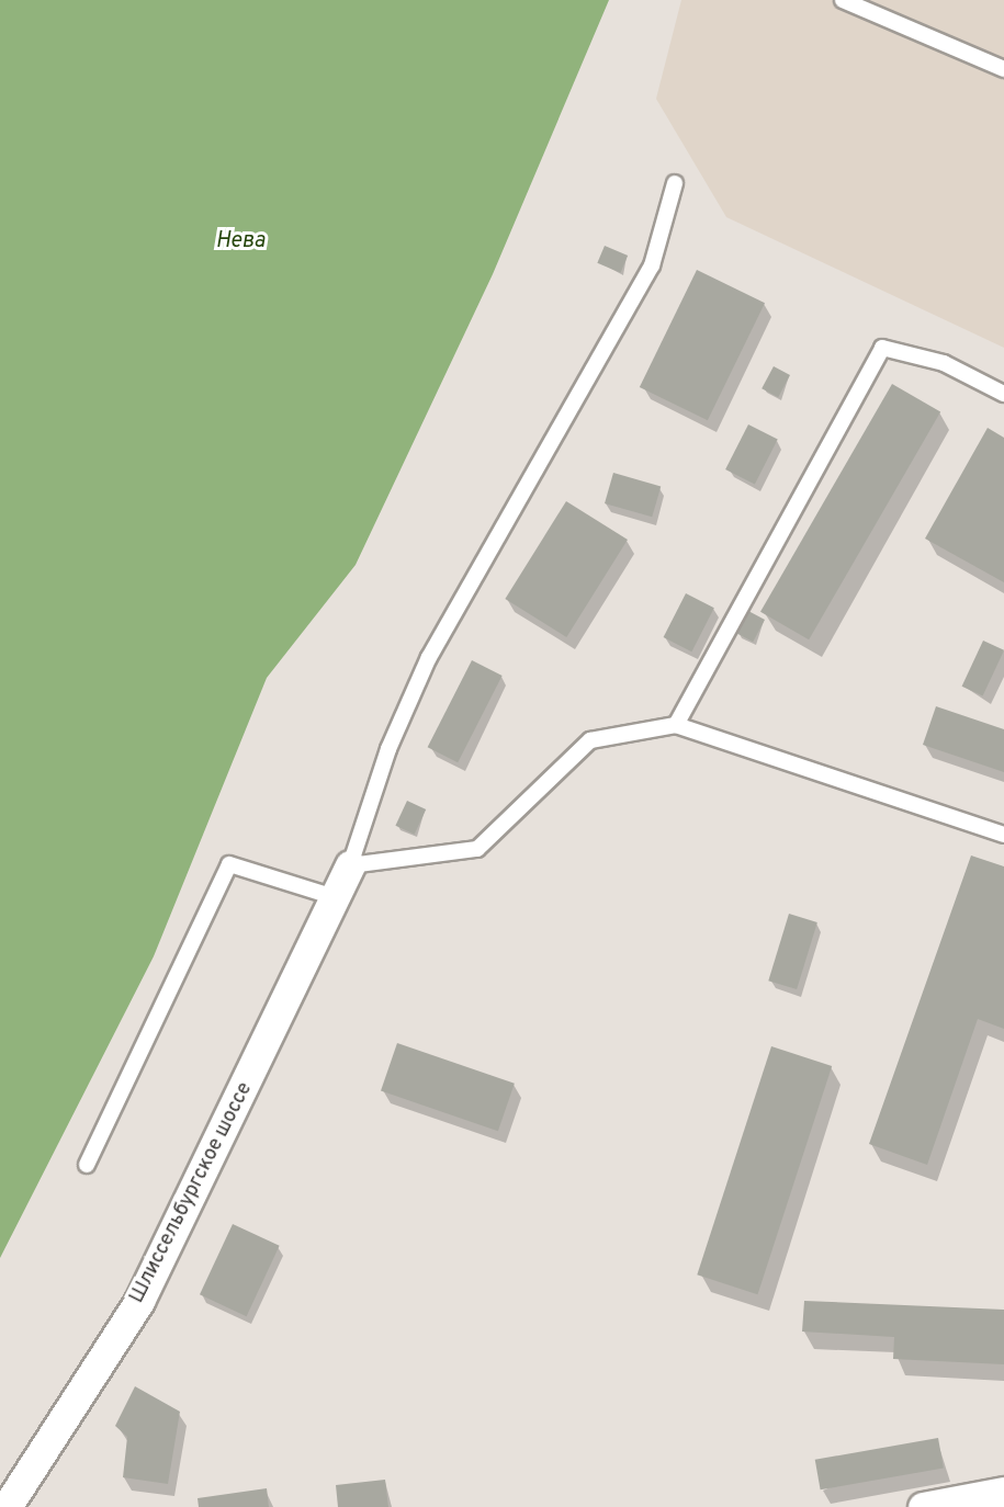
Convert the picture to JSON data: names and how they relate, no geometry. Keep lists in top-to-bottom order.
{
  "streets": {
    "street": ["Шлиссельбургское шоссе"]
  },
  "water": ["Нева"]
}
